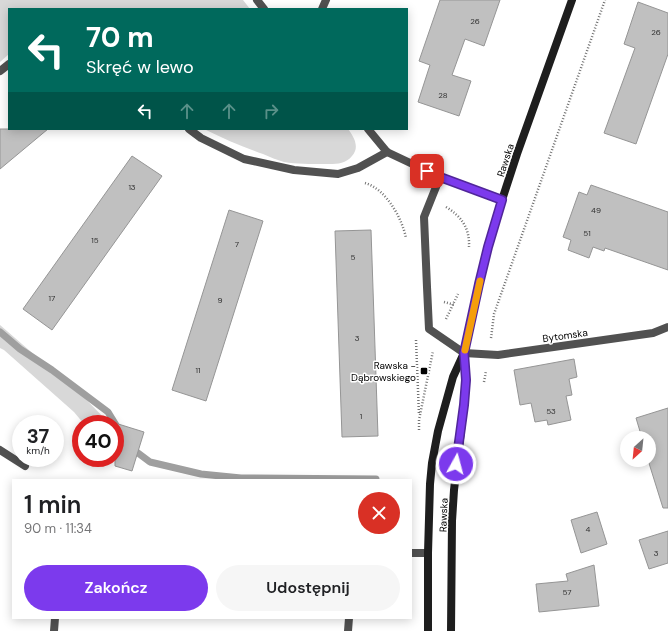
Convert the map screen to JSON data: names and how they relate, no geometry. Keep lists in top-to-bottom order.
{
  "streets": {
    "street": ["Rawska", "Bytomska"]
  },
  "crossings": [
    ["Rawska", "Bytomska"]
  ],
  "places": {
    "transit": ["Rawska - Dąbrowskiego"]
  },
  "house_numbers": [
    "26",
    "26",
    "28",
    "13",
    "49",
    "51",
    "15",
    "7",
    "5",
    "17",
    "9",
    "3",
    "11",
    "53",
    "1",
    "4",
    "3",
    "57"
  ],
  "north": "bottom left",
  "page": {
    "turn": ["70 m", "Skręć w lewo"],
    "speed": "37 km/h",
    "limit": "40",
    "heading": ["1 min", "90 m · 11:34"],
    "buttons": ["Zakończ", "Udostępnij"]
  }
}
